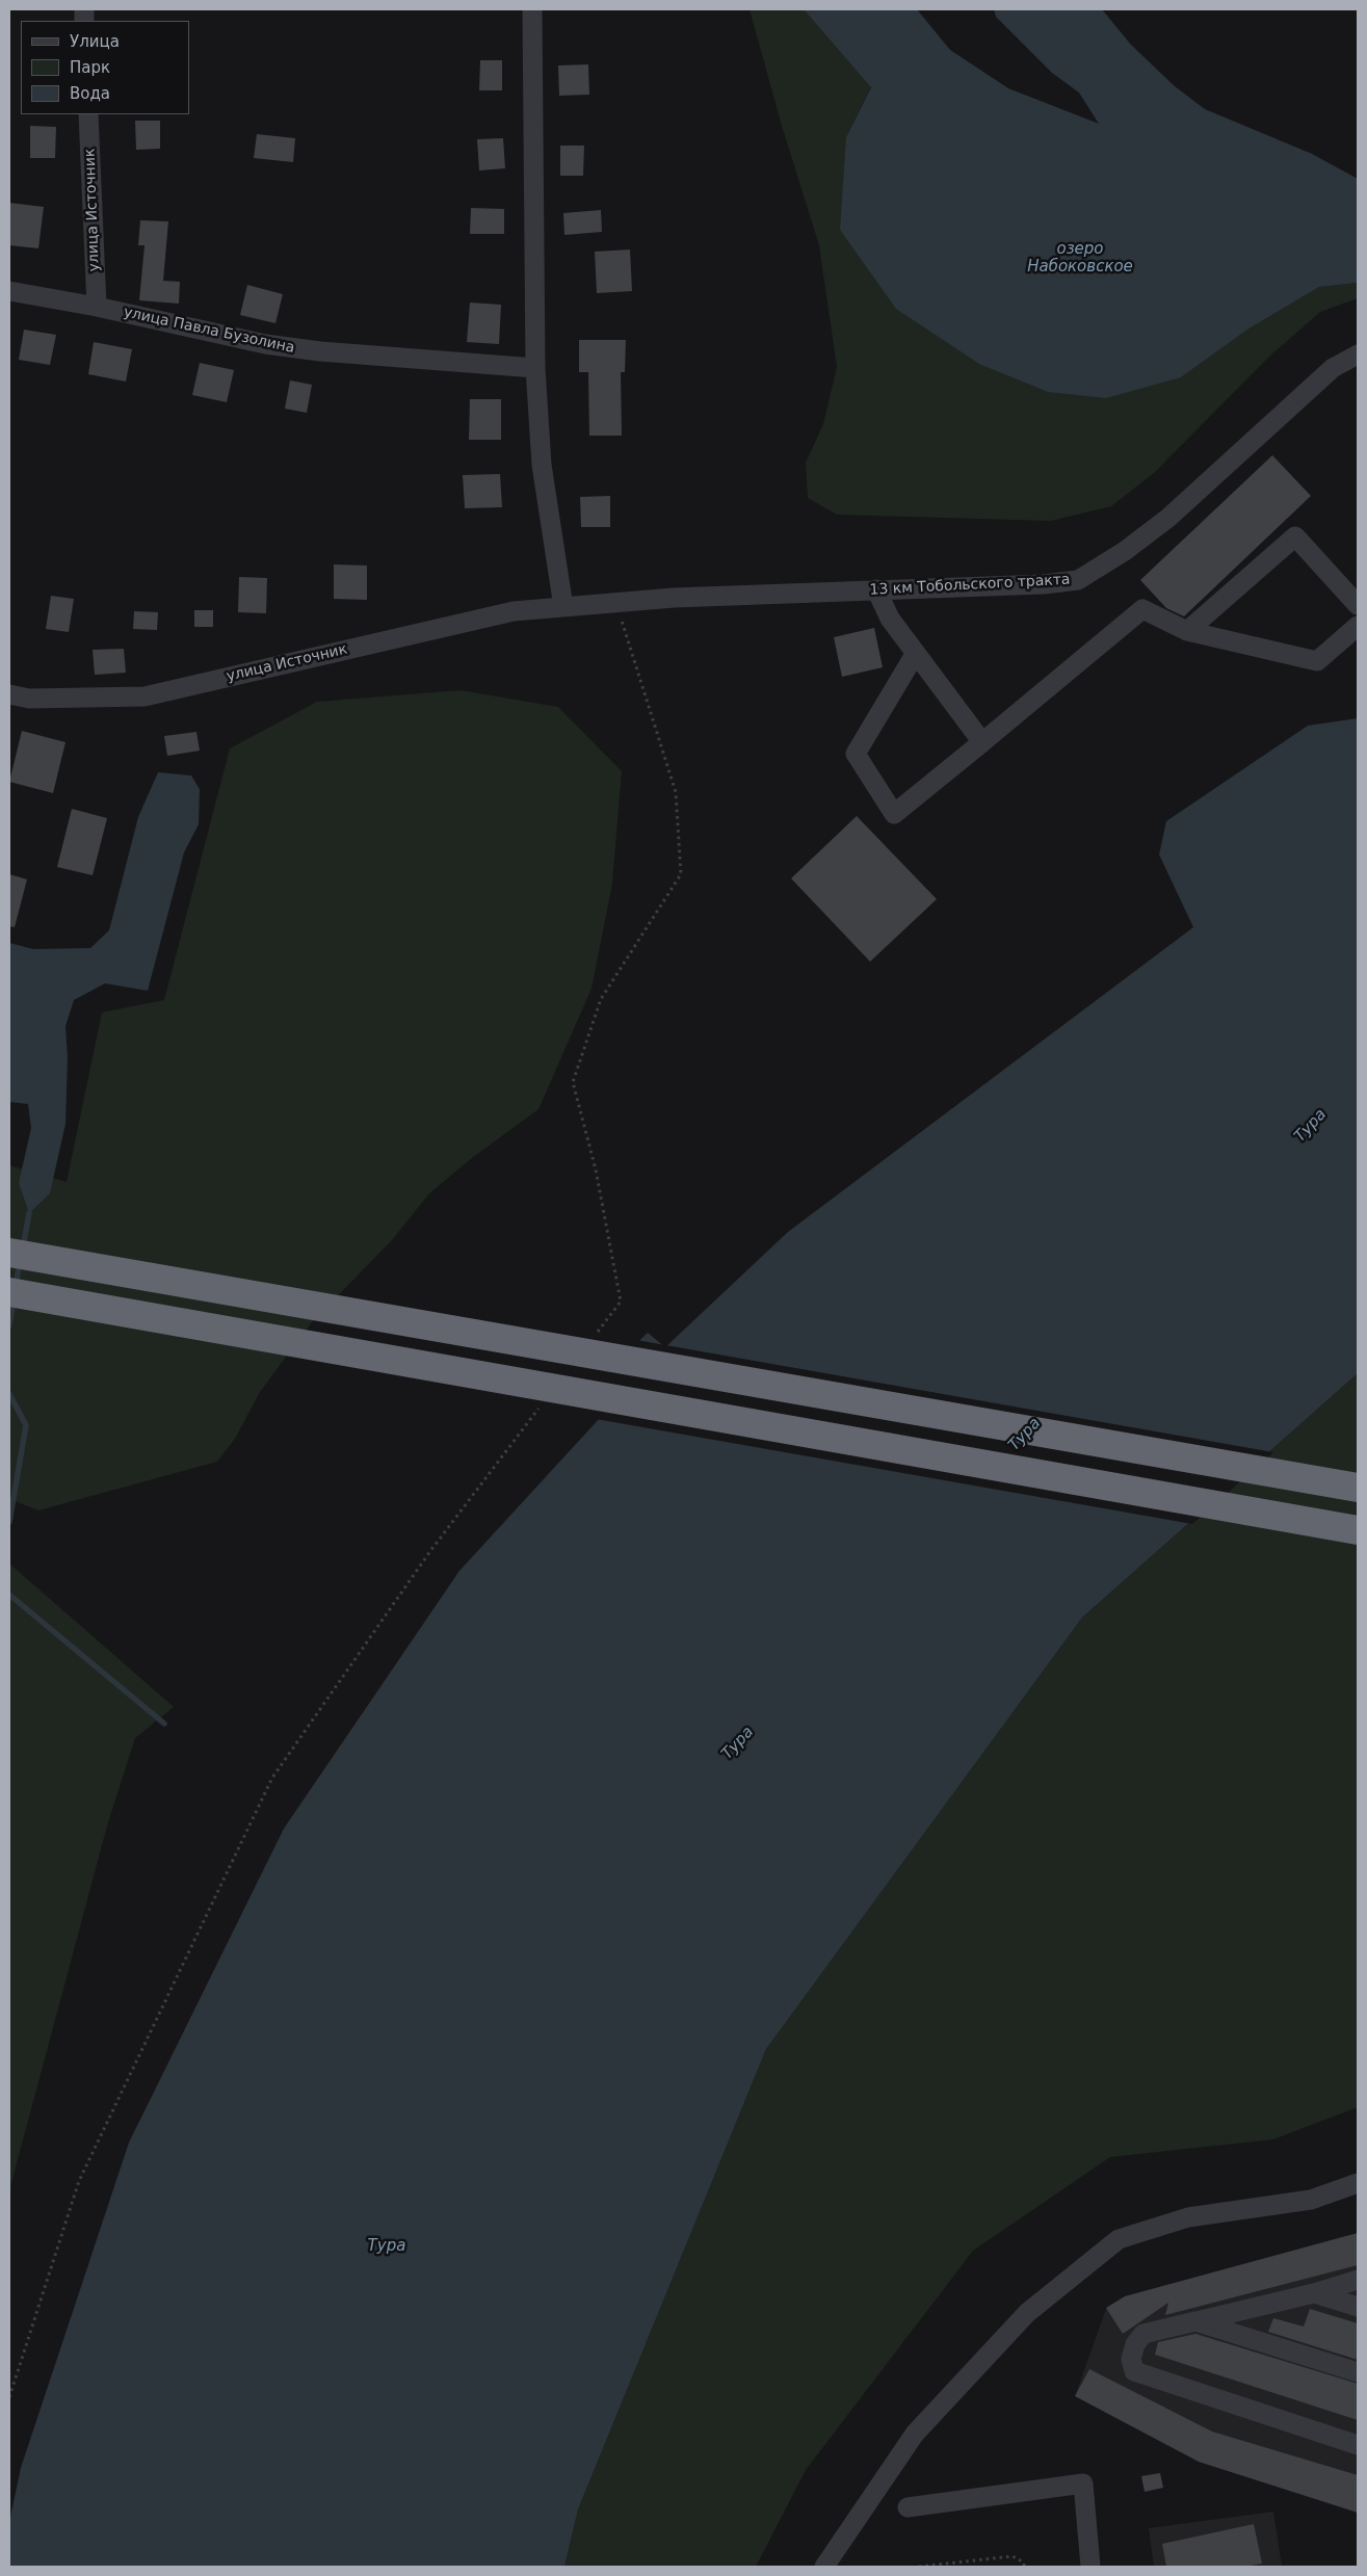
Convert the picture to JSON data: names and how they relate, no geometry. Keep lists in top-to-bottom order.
{
  "streets": {
    "street": ["улица Источник", "улица Павла Бузолина", "13 км Тобольского тракта"]
  },
  "crossings": [
    ["улица Источник", "улица Павла Бузолина"],
    ["улица Источник", "13 км Тобольского тракта"]
  ],
  "water": ["озеро Набоковское", "Тура"],
  "legend": ["Улица", "Парк", "Вода"]
}
